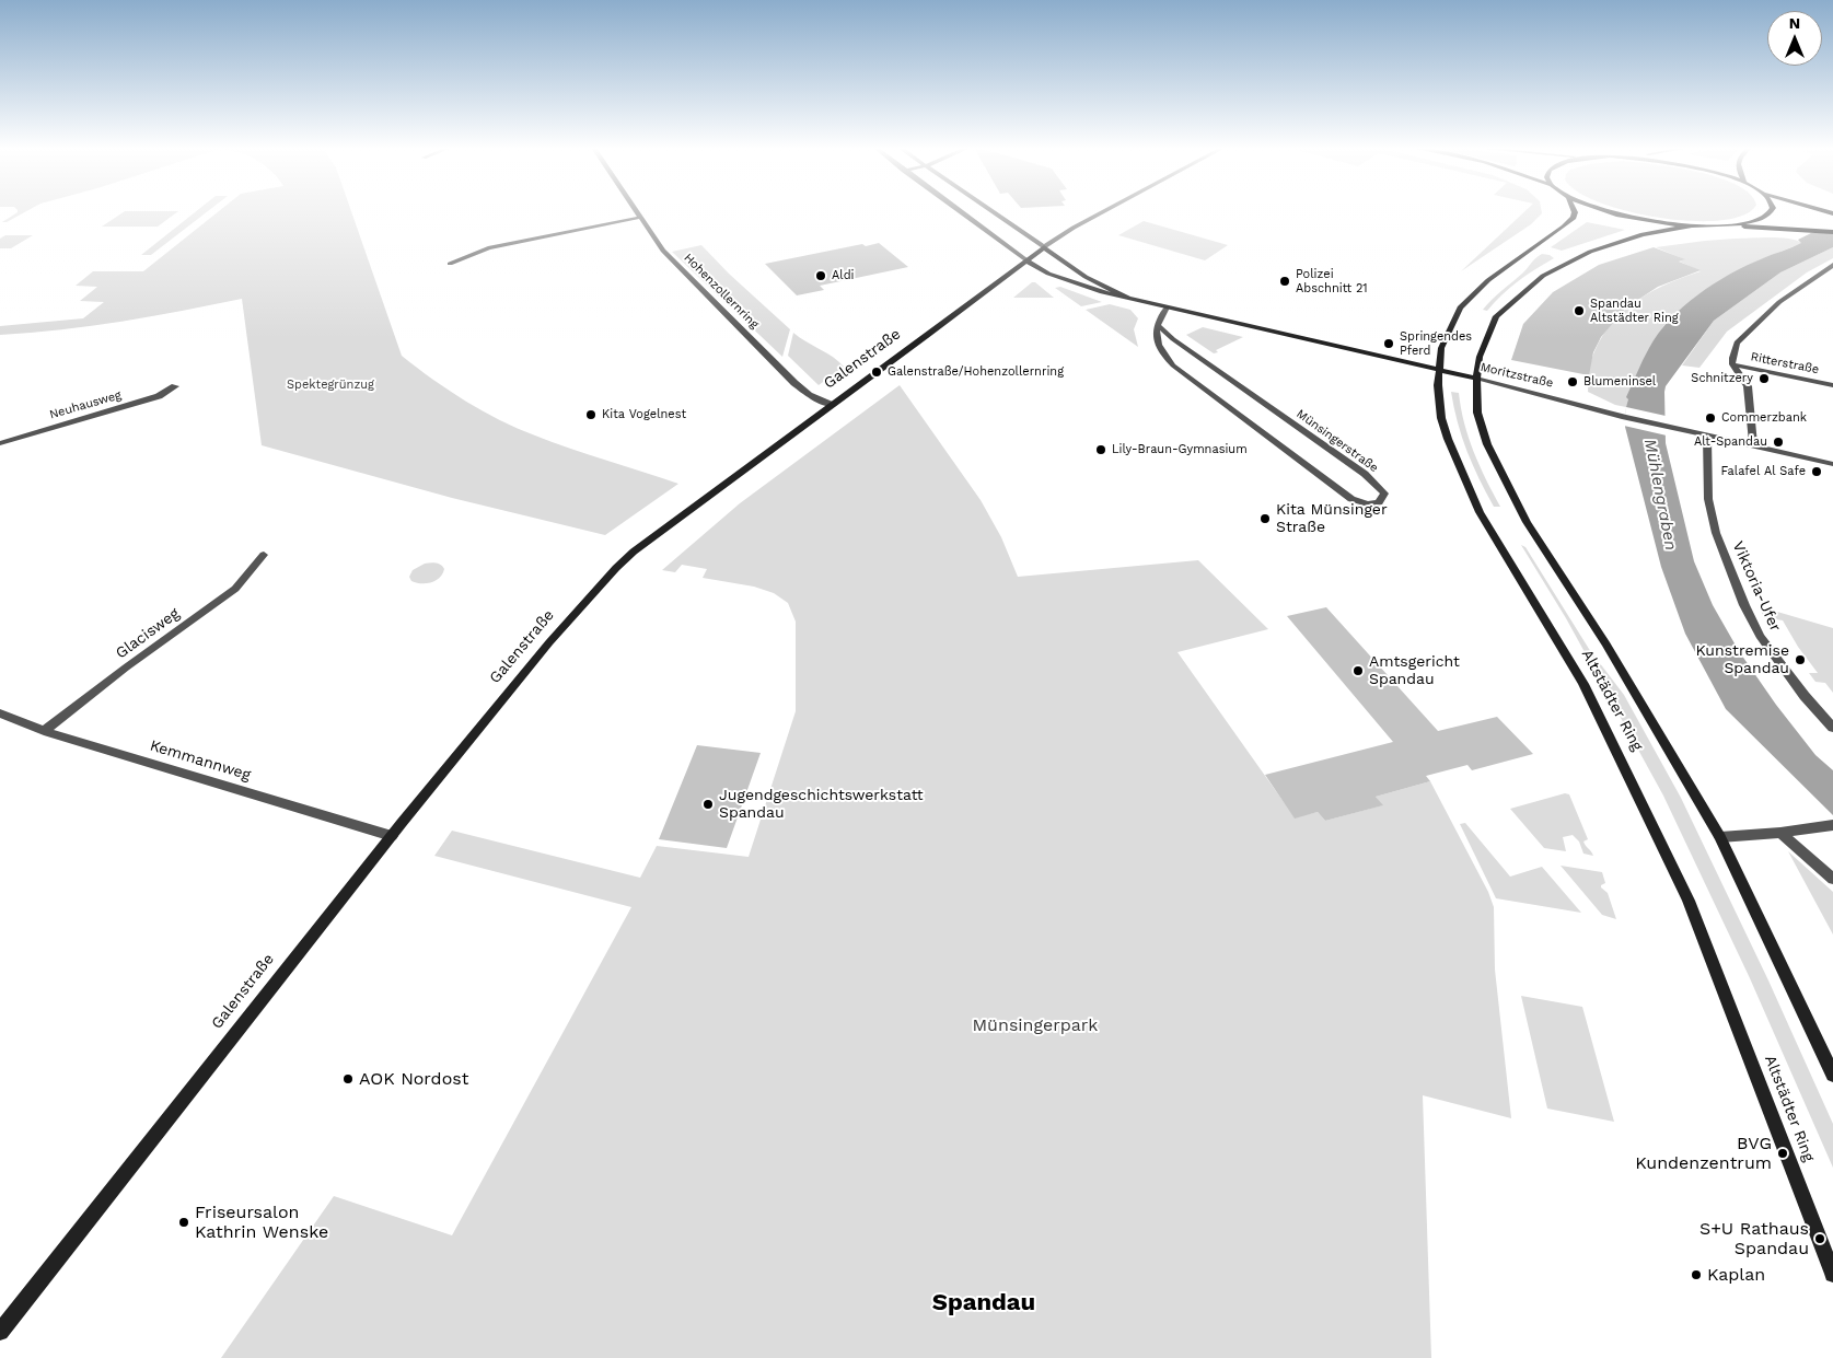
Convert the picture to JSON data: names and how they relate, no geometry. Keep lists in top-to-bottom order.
{
  "streets": {
    "main road": ["Galenstraße", "Moritzstraße", "Altstädter Ring"],
    "street": [
      "Hohenzollernring",
      "Ritterstraße",
      "Neuhausweg",
      "Münsingerstraße",
      "Viktoria-Ufer",
      "Glacisweg",
      "Kemmannweg"
    ]
  },
  "crossings": [
    ["Hohenzollernring", "Galenstraße"],
    ["Galenstraße", "Moritzstraße"],
    ["Galenstraße", "Kemmannweg"],
    ["Moritzstraße", "Viktoria-Ufer"],
    ["Moritzstraße", "Altstädter Ring"],
    ["Glacisweg", "Kemmannweg"]
  ],
  "districts": ["Spandau"],
  "water": ["Mühlengraben"],
  "parks": ["Spektegrünzug", "Münsingerpark"],
  "places": [
    "Aldi",
    "Polizei Abschnitt 21",
    "Spandau Altstädter Ring",
    "Springendes Pferd",
    "Galenstraße/Hohenzollernring",
    "Schnitzery",
    "Blumeninsel",
    "Kita Vogelnest",
    "Commerzbank",
    "Alt-Spandau",
    "Lily-Braun-Gymnasium",
    "Falafel Al Safe",
    "Kita Münsinger Straße",
    "Kunstremise Spandau",
    "Amtsgericht Spandau",
    "Jugendgeschichtswerkstatt Spandau",
    "AOK Nordost",
    "BVG Kundenzentrum",
    "Friseursalon Kathrin Wenske",
    "S+U Rathaus Spandau",
    "Kaplan"
  ],
  "north": "top"
}
